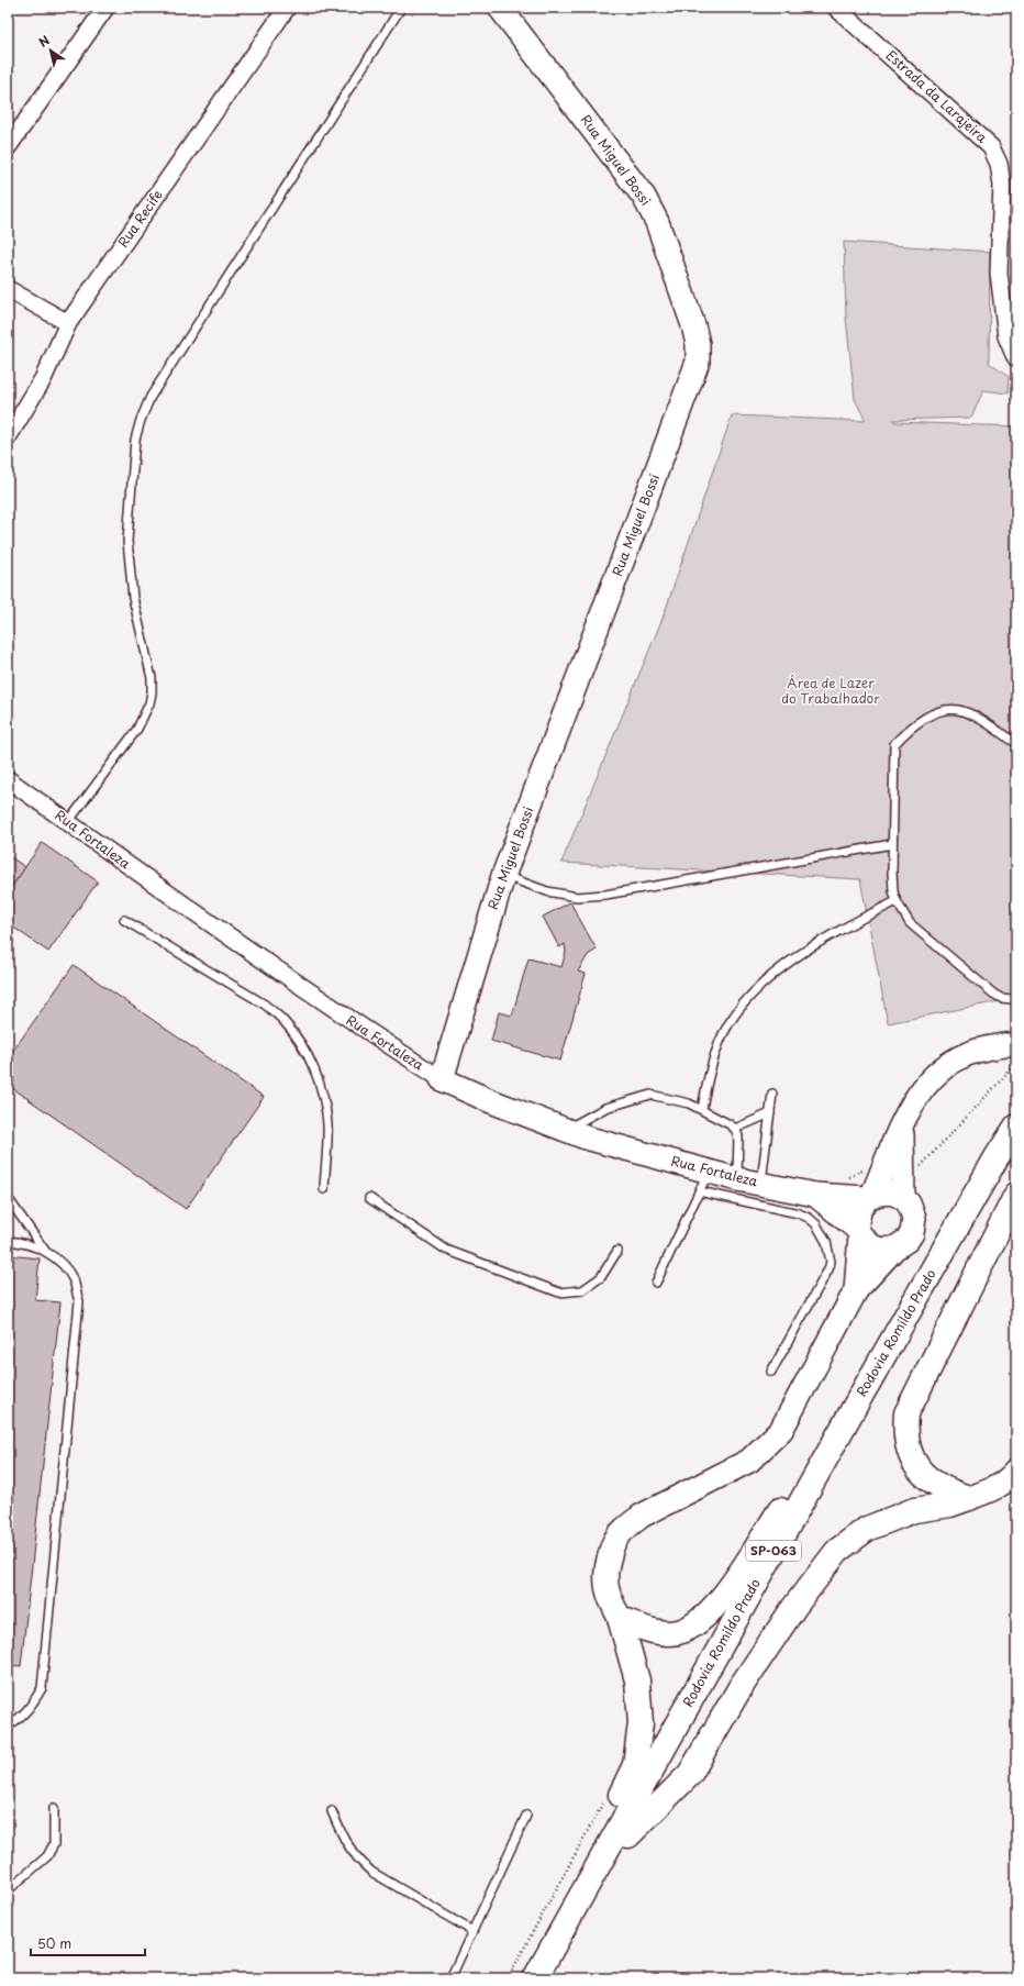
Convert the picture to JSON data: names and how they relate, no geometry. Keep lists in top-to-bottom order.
{
  "streets": {
    "main road": [
      "Rua Miguel Bossi",
      "Rua Fortaleza",
      "Rodovia Romildo Prado",
      "SP-063"
    ],
    "street": ["Estrada da Larajeira", "Rua Recife"]
  },
  "crossings": [
    ["Rua Miguel Bossi", "Rua Fortaleza"]
  ],
  "parks": ["Área de Lazer do Trabalhador"],
  "scale_bar": "50 m",
  "north": "top left"
}
